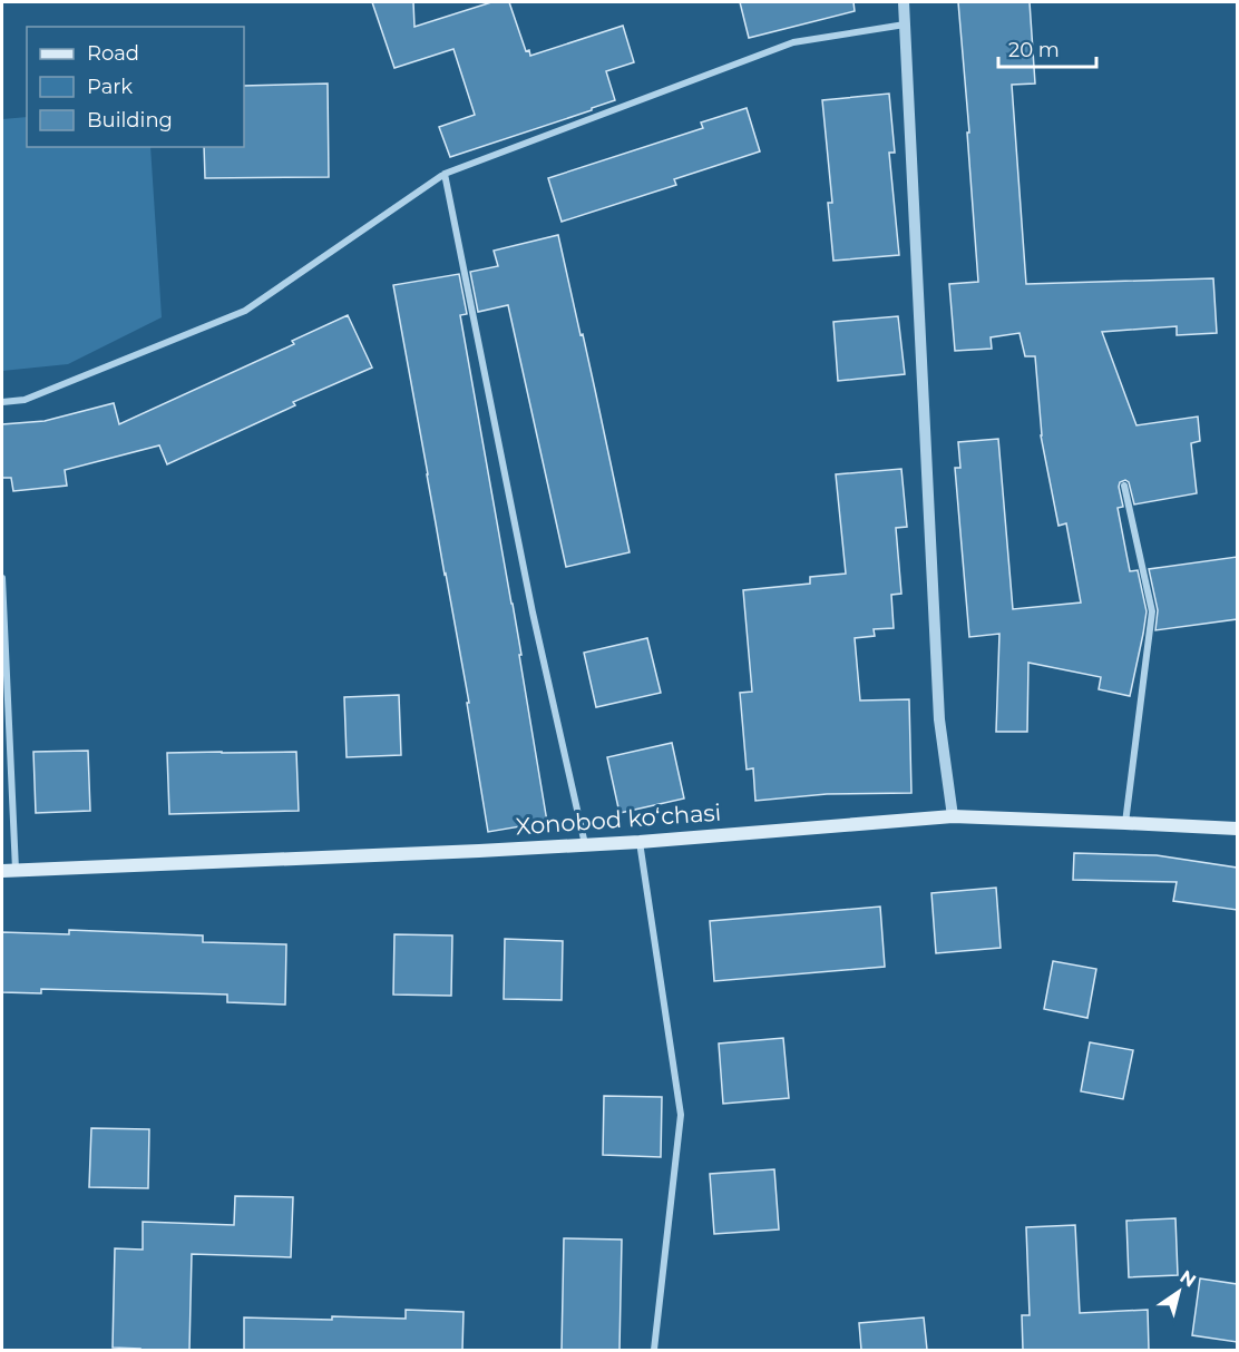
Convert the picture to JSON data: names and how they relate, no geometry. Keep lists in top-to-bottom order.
{
  "streets": {
    "main road": ["Xonobod koʻchasi"]
  },
  "legend": ["Road", "Park", "Building"],
  "scale_bar": "20 m",
  "north": "top right"
}
